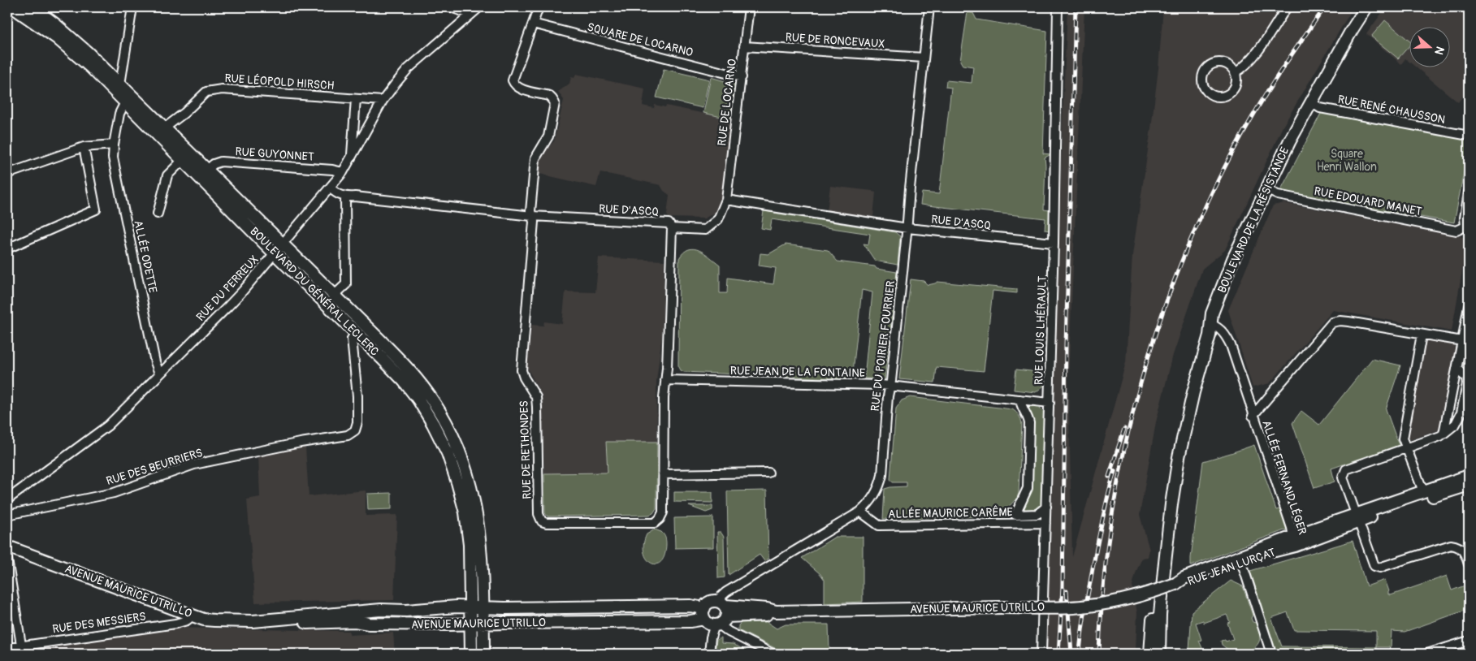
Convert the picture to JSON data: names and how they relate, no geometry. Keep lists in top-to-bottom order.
{
  "streets": {
    "street": [
      "SQUARE DE LOCARNO",
      "RUE DE RONCEVAUX",
      "RUE LÉOPOLD HIRSCH",
      "RUE DE LOCARNO",
      "RUE RENÉ CHAUSSON",
      "RUE GUYONNET",
      "RUE EDOUARD MANET",
      "RUE D'ASCQ",
      "BOULEVARD DE LA RÉSISTANCE",
      "ALLÉE ODETTE",
      "RUE DU PERREUX",
      "BOULEVARD DU GÉNÉRAL LECLERC",
      "RUE LOUIS LHÉRAULT",
      "RUE DU POIRIER FOURRIER",
      "RUE JEAN DE LA FONTAINE",
      "RUE DE RETHONDES",
      "RUE DES BEURRIERS",
      "ALLÉE FERNAND LÉGER",
      "ALLÉE MAURICE CARÊME",
      "RUE JEAN LURÇAT",
      "AVENUE MAURICE UTRILLO",
      "RUE DES MESSIERS"
    ]
  },
  "crossings": [
    ["SQUARE DE LOCARNO", "RUE DE LOCARNO"],
    ["SQUARE DE LOCARNO", "RUE DE RETHONDES"],
    ["RUE DE RONCEVAUX", "RUE DE LOCARNO"],
    ["RUE DE RONCEVAUX", "RUE DU POIRIER FOURRIER"],
    ["RUE LÉOPOLD HIRSCH", "RUE DU PERREUX"],
    ["RUE LÉOPOLD HIRSCH", "BOULEVARD DU GÉNÉRAL LECLERC"],
    ["RUE DE LOCARNO", "RUE D'ASCQ"],
    ["RUE RENÉ CHAUSSON", "BOULEVARD DE LA RÉSISTANCE"],
    ["RUE GUYONNET", "RUE DU PERREUX"],
    ["RUE GUYONNET", "BOULEVARD DU GÉNÉRAL LECLERC"],
    ["RUE EDOUARD MANET", "BOULEVARD DE LA RÉSISTANCE"],
    ["RUE D'ASCQ", "RUE LOUIS LHÉRAULT"],
    ["RUE D'ASCQ", "RUE DU POIRIER FOURRIER"],
    ["RUE D'ASCQ", "RUE DE RETHONDES"],
    ["BOULEVARD DE LA RÉSISTANCE", "ALLÉE FERNAND LÉGER"],
    ["ALLÉE ODETTE", "RUE DU PERREUX"],
    ["ALLÉE ODETTE", "BOULEVARD DU GÉNÉRAL LECLERC"],
    ["RUE DU PERREUX", "BOULEVARD DU GÉNÉRAL LECLERC"],
    ["BOULEVARD DU GÉNÉRAL LECLERC", "RUE DES BEURRIERS"],
    ["BOULEVARD DU GÉNÉRAL LECLERC", "AVENUE MAURICE UTRILLO"],
    ["RUE LOUIS LHÉRAULT", "RUE JEAN DE LA FONTAINE"],
    ["RUE LOUIS LHÉRAULT", "ALLÉE MAURICE CARÊME"],
    ["RUE DU POIRIER FOURRIER", "RUE JEAN DE LA FONTAINE"],
    ["RUE DU POIRIER FOURRIER", "ALLÉE MAURICE CARÊME"],
    ["RUE DU POIRIER FOURRIER", "AVENUE MAURICE UTRILLO"],
    ["RUE JEAN DE LA FONTAINE", "RUE DE RETHONDES"],
    ["ALLÉE FERNAND LÉGER", "RUE JEAN LURÇAT"],
    ["RUE JEAN LURÇAT", "AVENUE MAURICE UTRILLO"],
    ["AVENUE MAURICE UTRILLO", "RUE DES MESSIERS"]
  ],
  "parks": ["Square Henri Wallon"],
  "north": "right"
}
